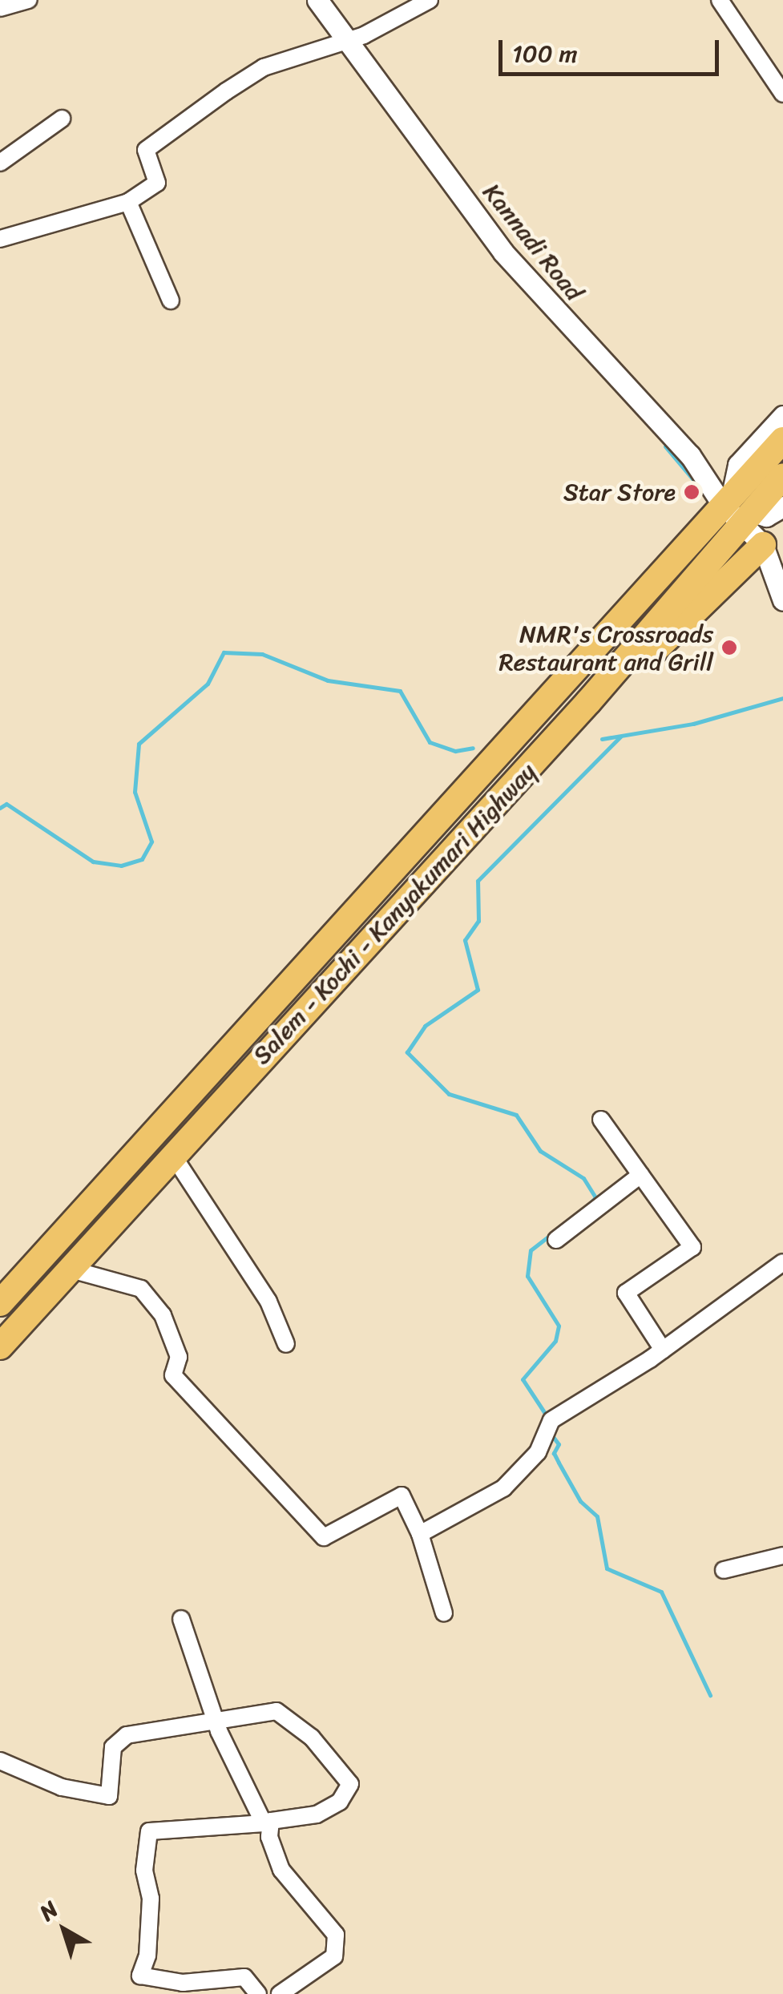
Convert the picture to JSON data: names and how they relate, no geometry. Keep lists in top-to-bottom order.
{
  "streets": {
    "highway": ["Salem - Kochi - Kanyakumari Highway"],
    "street": ["Kannadi Road"]
  },
  "crossings": [
    ["Kannadi Road", "Salem - Kochi - Kanyakumari Highway"]
  ],
  "places": ["Star Store", "NMR's Crossroads Restaurant and Grill"],
  "scale_bar": "100 m",
  "north": "top left"
}
